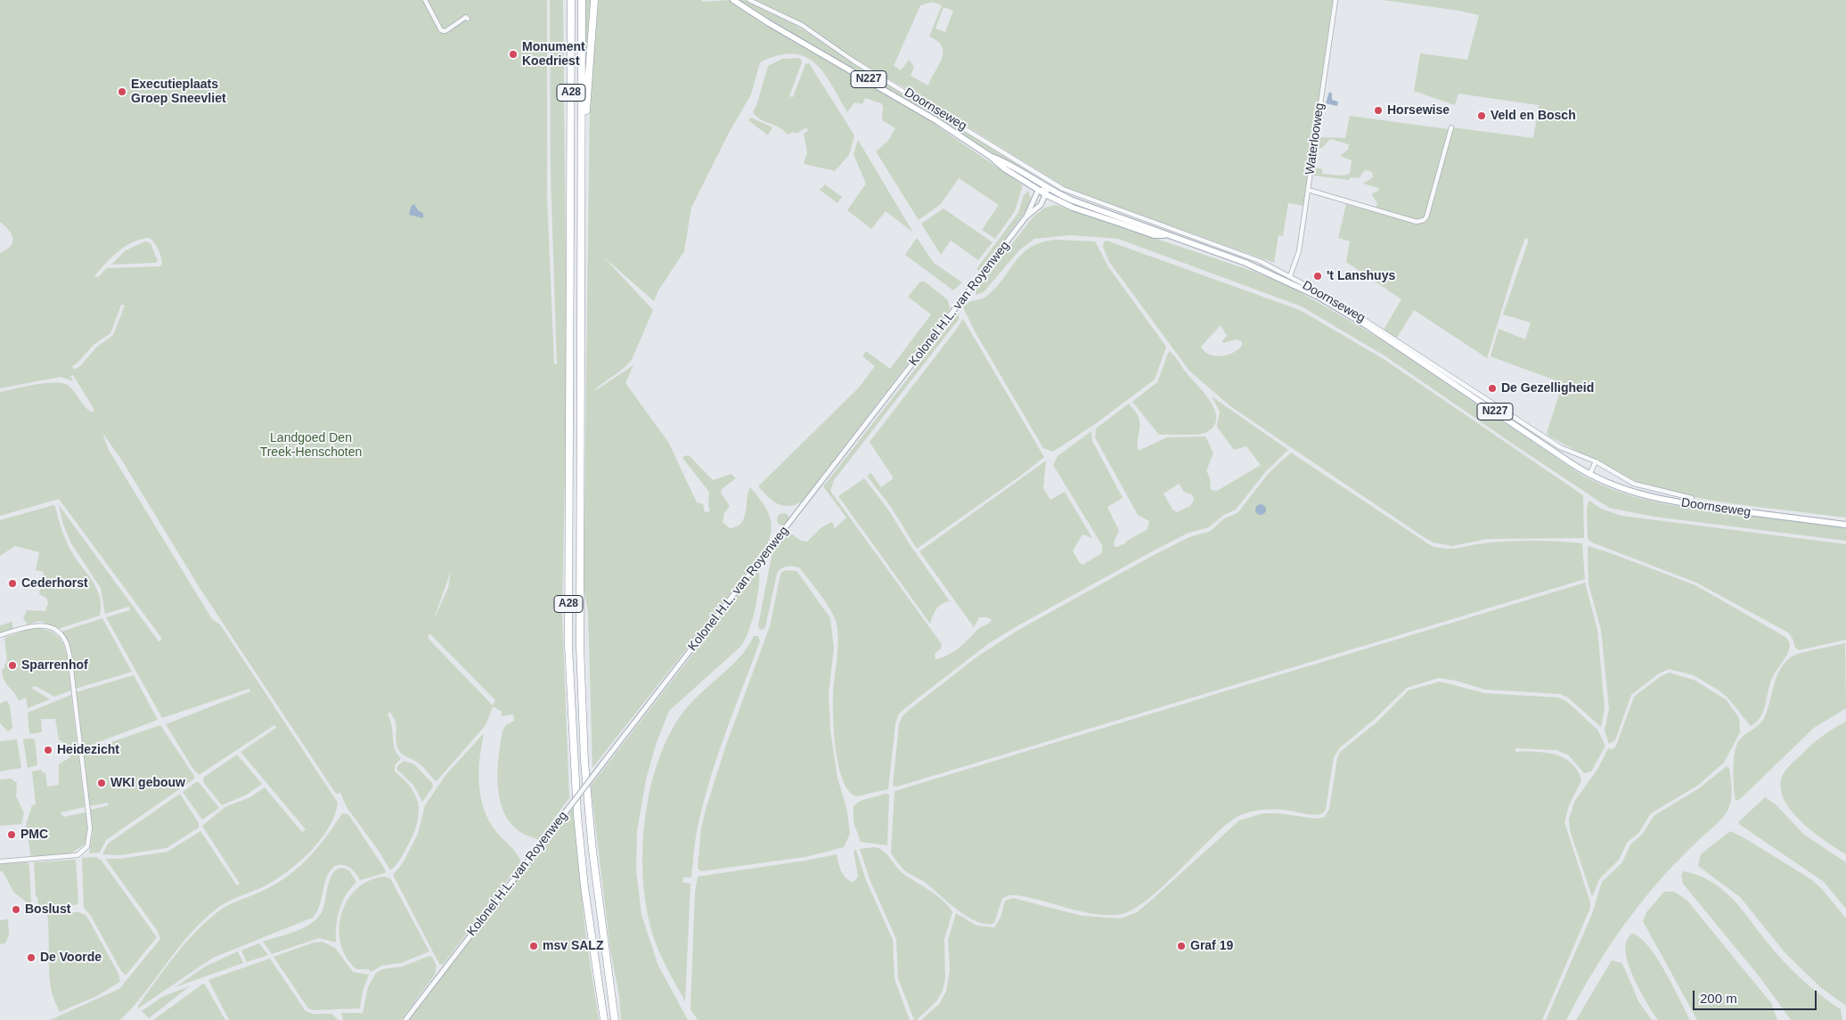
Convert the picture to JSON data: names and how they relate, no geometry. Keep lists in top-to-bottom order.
{
  "streets": {
    "highway": ["A28"],
    "main road": ["N227", "Doornseweg"],
    "street": ["Waterlooweg", "Kolonel H.L. van Royenweg"]
  },
  "crossings": [
    ["Doornseweg", "Waterlooweg"],
    ["Doornseweg", "Kolonel H.L. van Royenweg"]
  ],
  "parks": ["Landgoed Den Treek-Henschoten"],
  "places": [
    "Monument Koedriest",
    "Executieplaats Groep Sneevliet",
    "Horsewise",
    "Veld en Bosch",
    "'t Lanshuys",
    "De Gezelligheid",
    "Cederhorst",
    "Sparrenhof",
    "Heidezicht",
    "WKI gebouw",
    "PMC",
    "Boslust",
    "msv SALZ",
    "Graf 19",
    "De Voorde"
  ],
  "scale_bar": "200 m"
}
